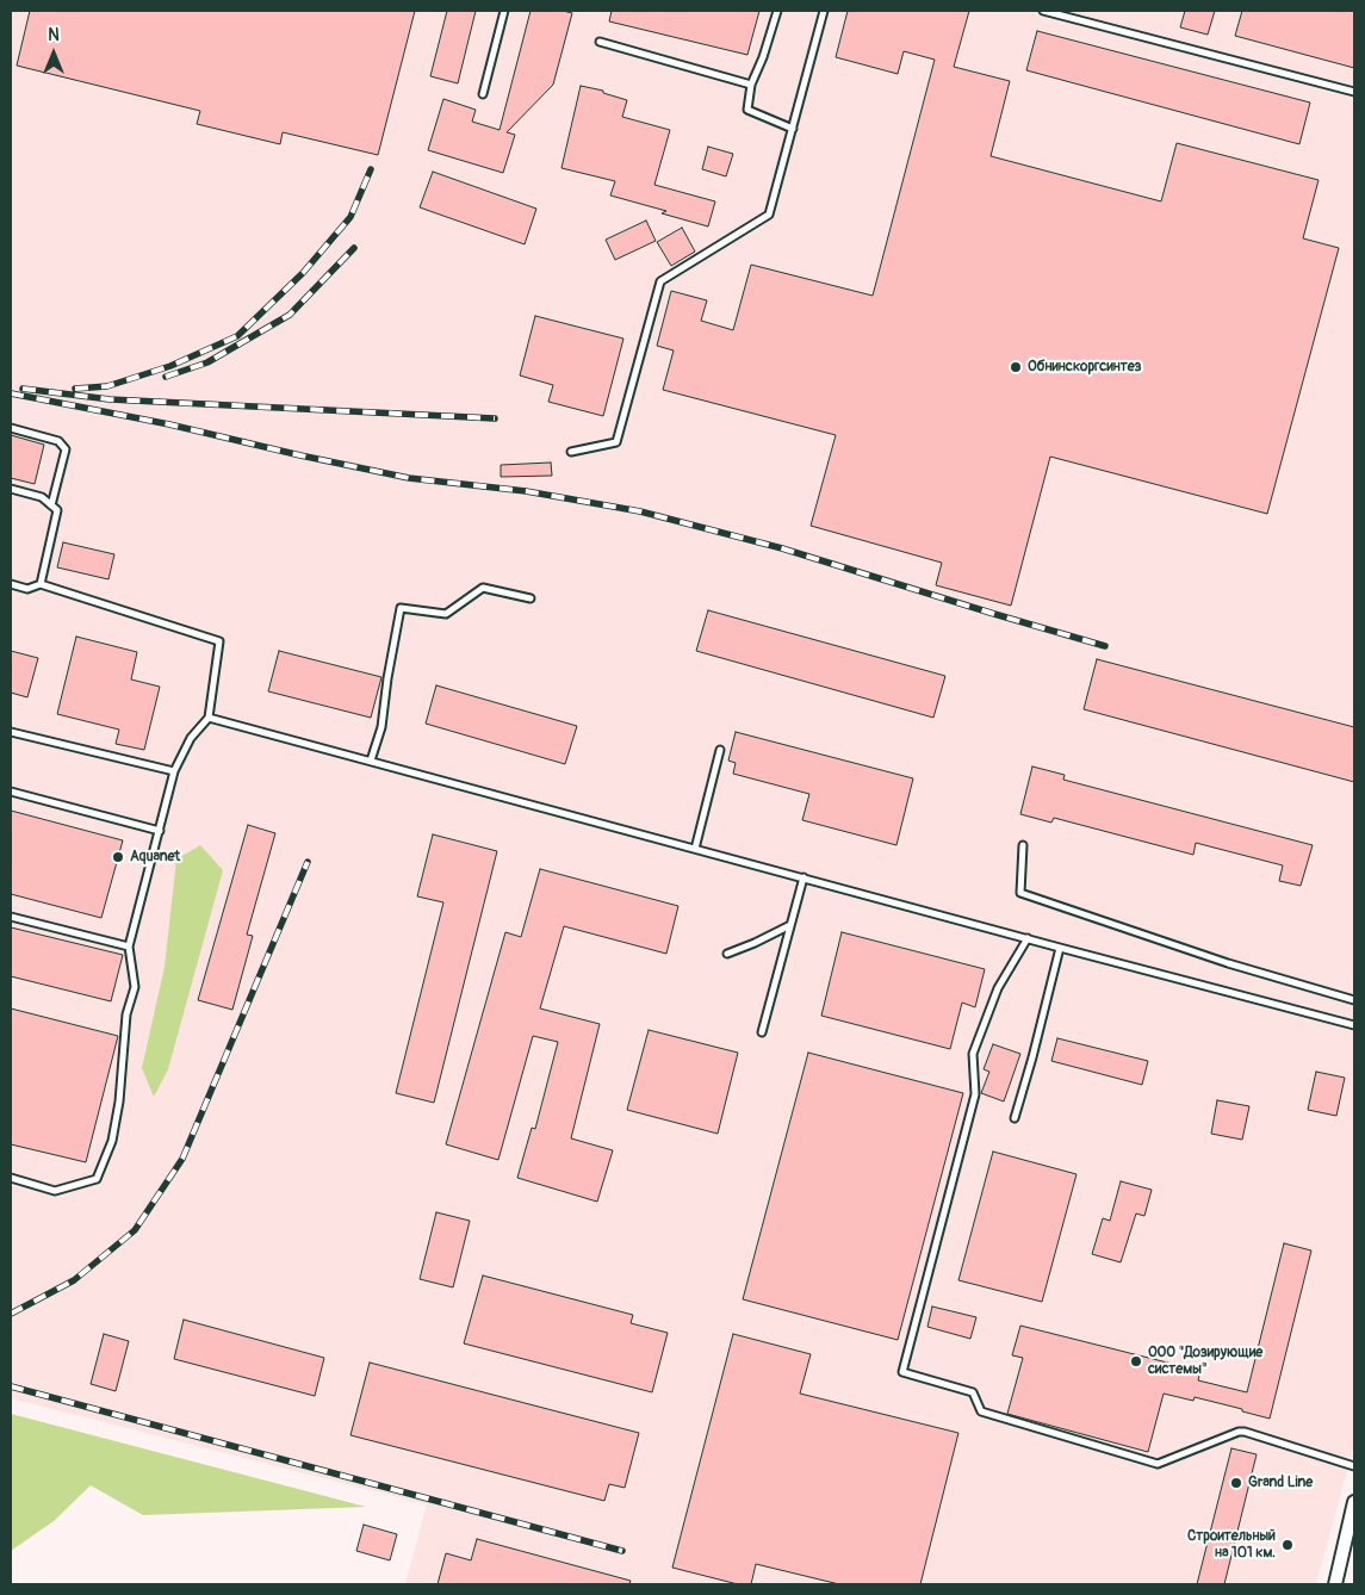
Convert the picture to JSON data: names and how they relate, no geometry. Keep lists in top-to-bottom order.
{
  "places": [
    "Обнинскоргсинтез",
    "Aquanet",
    "ООО \"Дозирующие системы\"",
    "Grand Line",
    "Строительный на 101 км."
  ],
  "north": "top"
}
